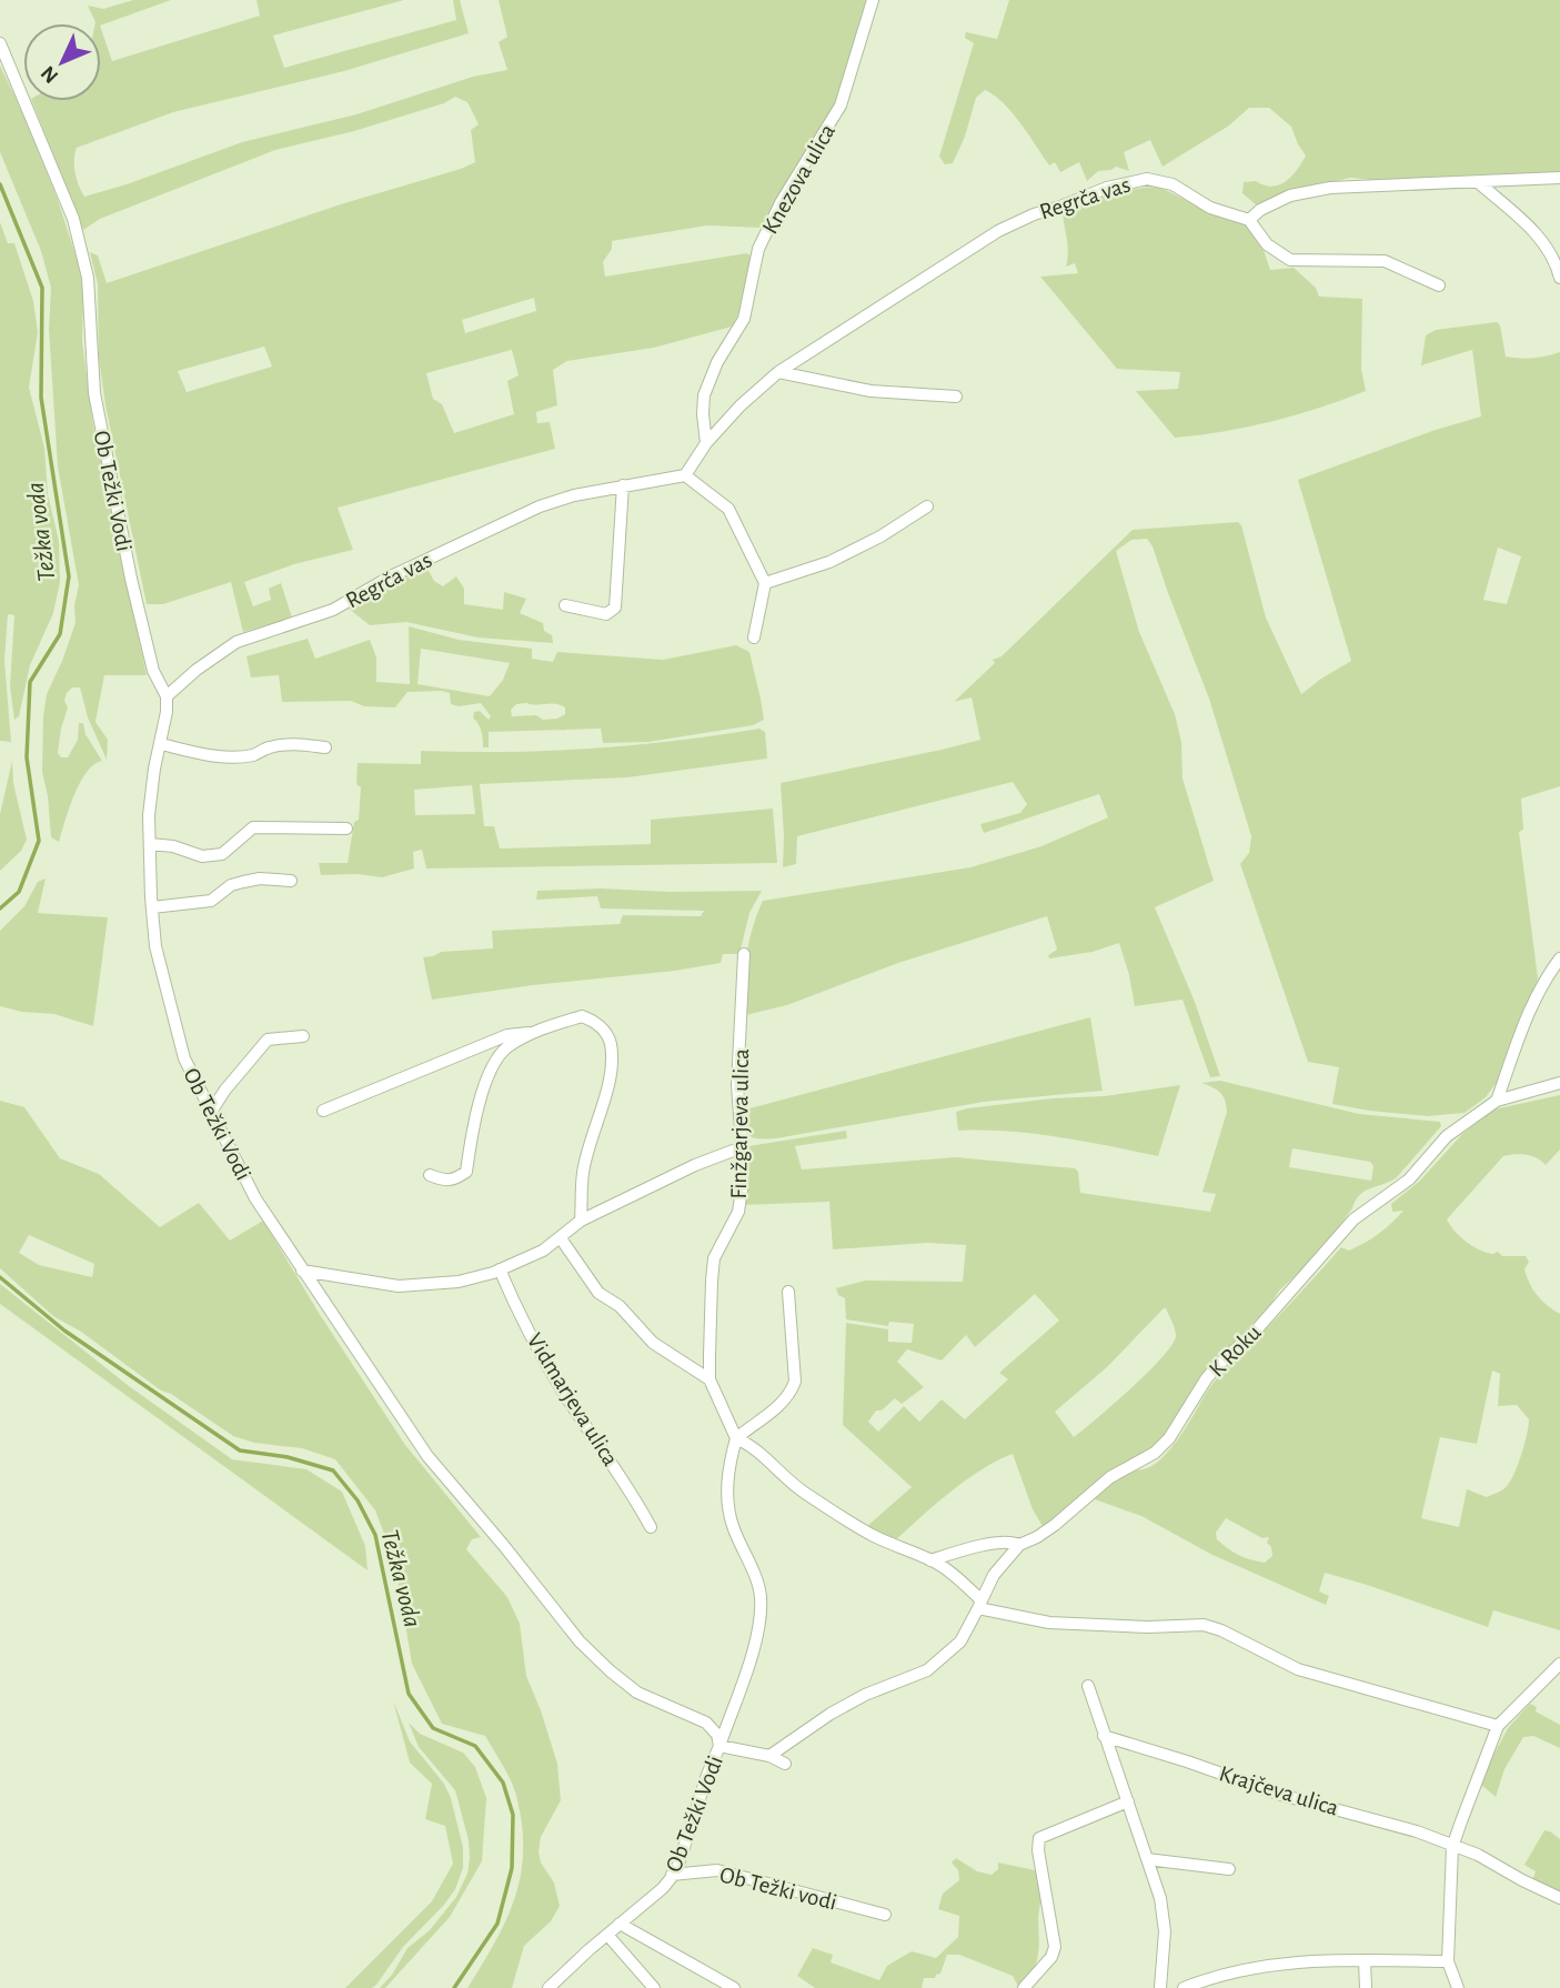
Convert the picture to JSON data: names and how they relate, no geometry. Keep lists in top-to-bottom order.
{
  "streets": {
    "street": [
      "Knezova ulica",
      "Regrča vas",
      "Ob Težki Vodi",
      "Finžgarjeva ulica",
      "K Roku",
      "Vidmarjeva ulica",
      "Krajčeva ulica",
      "Ob Težki vodi"
    ]
  },
  "crossings": [
    ["Knezova ulica", "Regrča vas"],
    ["Regrča vas", "Ob Težki Vodi"],
    ["Ob Težki Vodi", "Ob Težki vodi"]
  ],
  "water": ["Težka voda"],
  "north": "bottom left"
}
